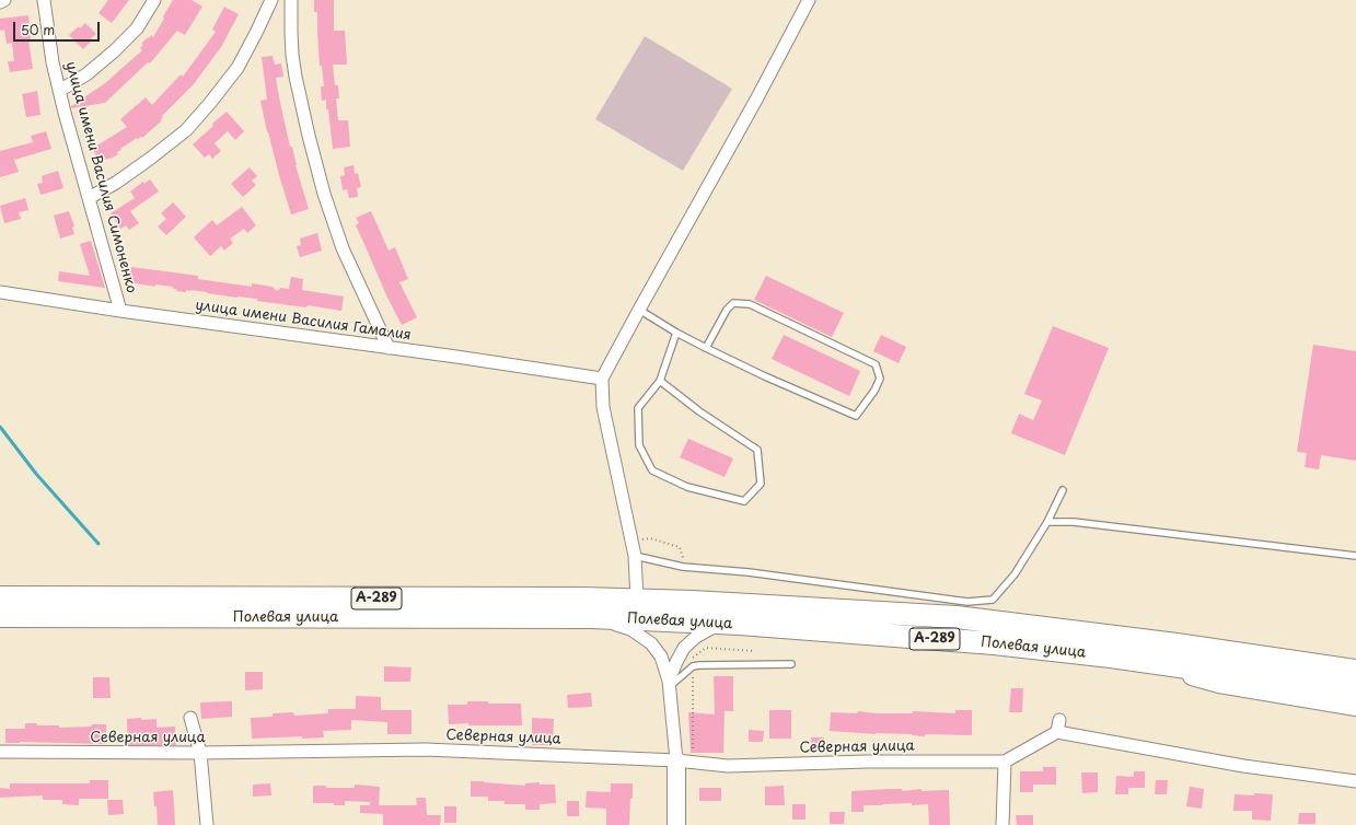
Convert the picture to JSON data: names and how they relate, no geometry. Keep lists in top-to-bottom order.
{
  "streets": {
    "highway": ["А-289", "Полевая улица"],
    "street": ["улица имени Василия Симоненко", "улица имени Василия Гамалия", "Северная улица"]
  },
  "crossings": [
    ["улица имени Василия Симоненко", "улица имени Василия Гамалия"],
    ["А-289", "Полевая улица"]
  ],
  "scale_bar": "50 m"
}
